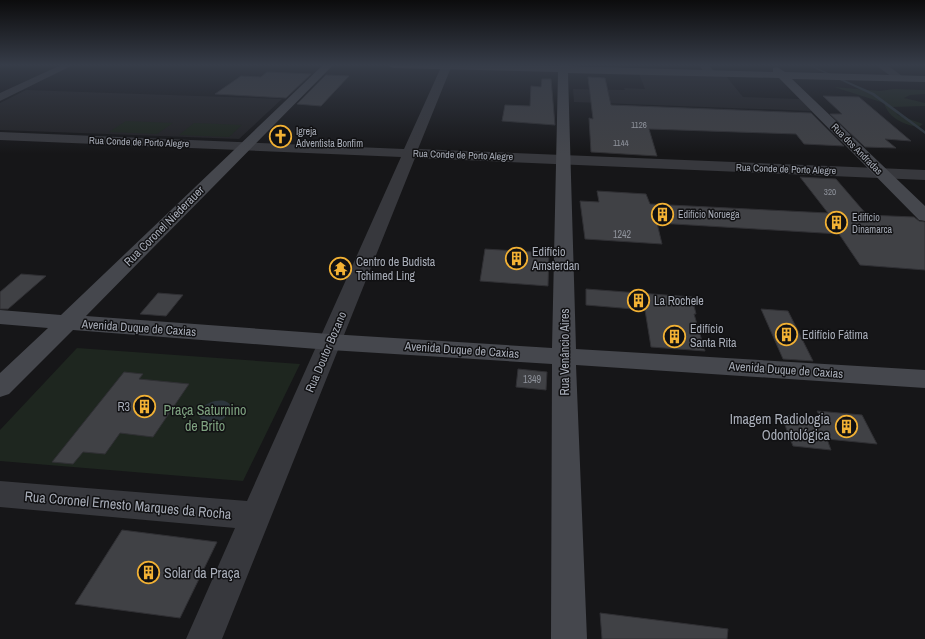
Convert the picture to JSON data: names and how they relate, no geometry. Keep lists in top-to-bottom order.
{
  "streets": {
    "street": [
      "Rua Conde de Porto Alegre",
      "Rua dos Andradas",
      "Rua Coronel Niederauer",
      "Avenida Duque de Caxias",
      "Rua Doutor Bozano",
      "Rua Venâncio Aires",
      "Rua Coronel Ernesto Marques da Rocha"
    ]
  },
  "crossings": [
    ["Rua Conde de Porto Alegre", "Rua dos Andradas"],
    ["Rua Conde de Porto Alegre", "Rua Coronel Niederauer"],
    ["Rua Conde de Porto Alegre", "Rua Doutor Bozano"],
    ["Rua Conde de Porto Alegre", "Rua Venâncio Aires"],
    ["Rua Coronel Niederauer", "Avenida Duque de Caxias"],
    ["Avenida Duque de Caxias", "Rua Doutor Bozano"],
    ["Avenida Duque de Caxias", "Rua Venâncio Aires"],
    ["Rua Doutor Bozano", "Rua Coronel Ernesto Marques da Rocha"]
  ],
  "parks": ["Praça Saturnino de Brito"],
  "places": {
    "church": ["Igreja Adventista Bonfim"],
    "building": [
      "Edifício Noruega",
      "Edifício Dinamarca",
      "Edifício Amsterdan",
      "La Rochele",
      "Edifício Fátima",
      "Edifício Santa Rita",
      "R3",
      "Imagem Radiologia Odontológica",
      "Solar da Praça"
    ],
    "temple": ["Centro de Budista Tchimed Ling"]
  },
  "house_numbers": [
    "1126",
    "1144",
    "320",
    "1242",
    "1349"
  ]
}
